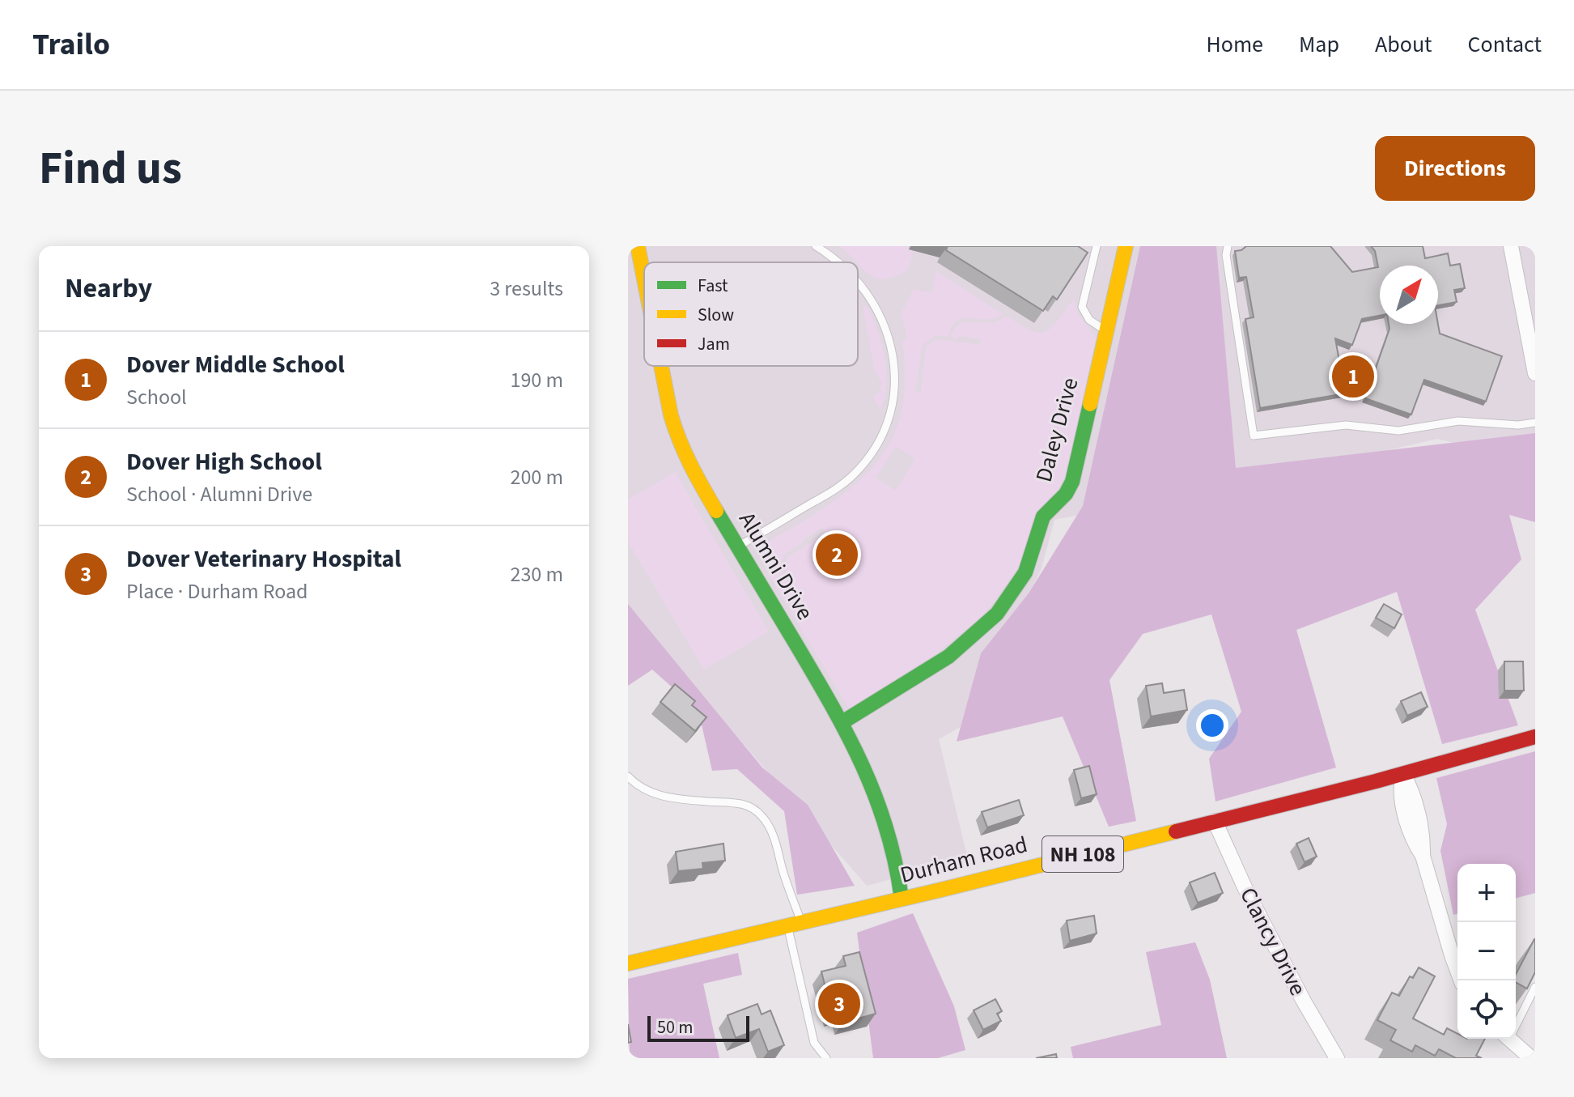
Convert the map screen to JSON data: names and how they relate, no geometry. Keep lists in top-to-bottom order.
{
  "streets": {
    "street": [
      "Daley Drive",
      "Alumni Drive",
      "NH 108",
      "Durham Road",
      "Clancy Drive"
    ]
  },
  "crossings": [
    ["Daley Drive", "Alumni Drive"],
    ["Alumni Drive", "Durham Road"],
    ["Durham Road", "Clancy Drive"]
  ],
  "legend": ["Fast", "Slow", "Jam"],
  "scale_bar": "50 m",
  "north": "top right",
  "page": {
    "header": "Trailo",
    "nav": [
      "Home",
      "Map",
      "About",
      "Contact"
    ],
    "buttons": "Directions",
    "title": "Find us",
    "heading": ["Nearby", "3 results"],
    "list": [
      {
        "mark": "1",
        "name": "Dover Middle School",
        "note": "School",
        "value": "190 m"
      },
      {
        "mark": "2",
        "name": "Dover High School",
        "note": "School · Alumni Drive",
        "value": "200 m"
      },
      {
        "mark": "3",
        "name": "Dover Veterinary Hospital",
        "note": "Place · Durham Road",
        "value": "230 m"
      }
    ],
    "pins": ["1", "2", "3"],
    "map_buttons": ["+", "−"],
    "scale": "50 m"
  }
}
